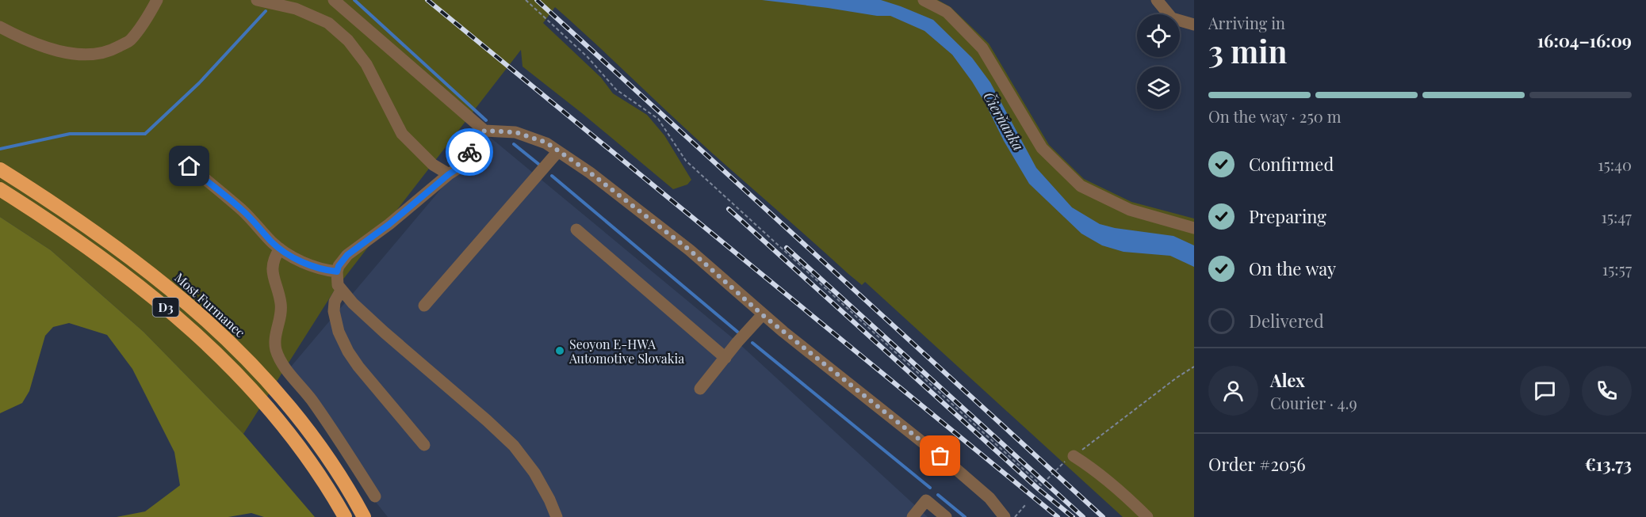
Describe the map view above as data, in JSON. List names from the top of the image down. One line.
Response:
{"streets":{"highway":["Most Furmanec","D3"]},"water":["Čierňanka"],"places":["Seoyon E-HWA Automotive Slovakia"],"page":{"heading":["3 min","Arriving in","16:04–16:09"],"panel":["Alex","Courier · 4.9","Order #2056","€13.73"],"bar":"On the way · 250 m","list":[["Confirmed","15:40"],["Preparing","15:47"],["On the way","15:57"],"Delivered"]}}
